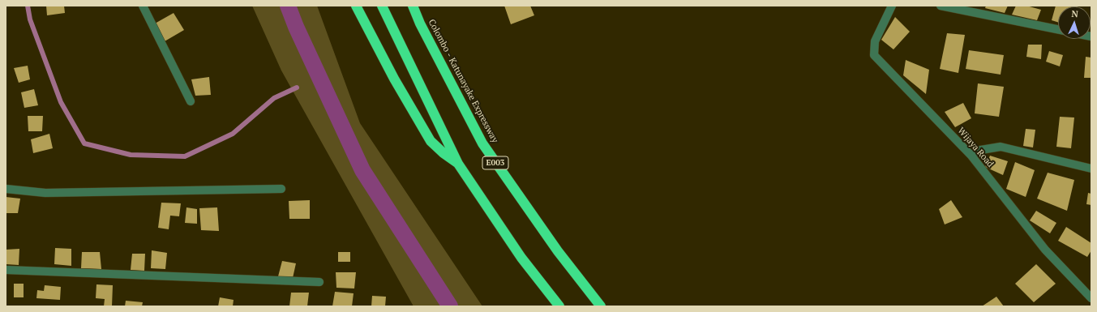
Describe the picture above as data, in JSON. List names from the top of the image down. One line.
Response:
{"streets":{"highway":["Colombo - Katunayake Expressway","E003"],"street":["Wijaya Road"]},"north":"top"}
